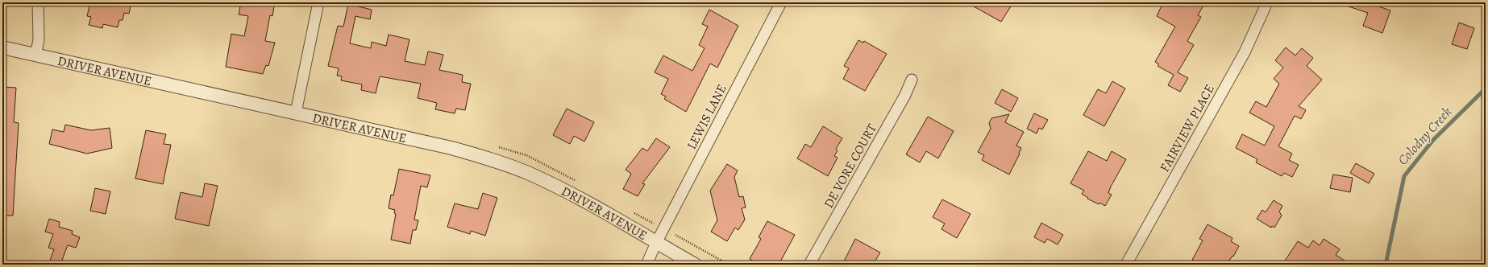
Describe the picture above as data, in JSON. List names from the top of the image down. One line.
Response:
{"streets":{"street":["DRIVER AVENUE","LEWIS LANE","FAIRVIEW PLACE","DE VORE COURT"]},"crossings":[["DRIVER AVENUE","LEWIS LANE"]],"water":["Colodny Creek"]}
